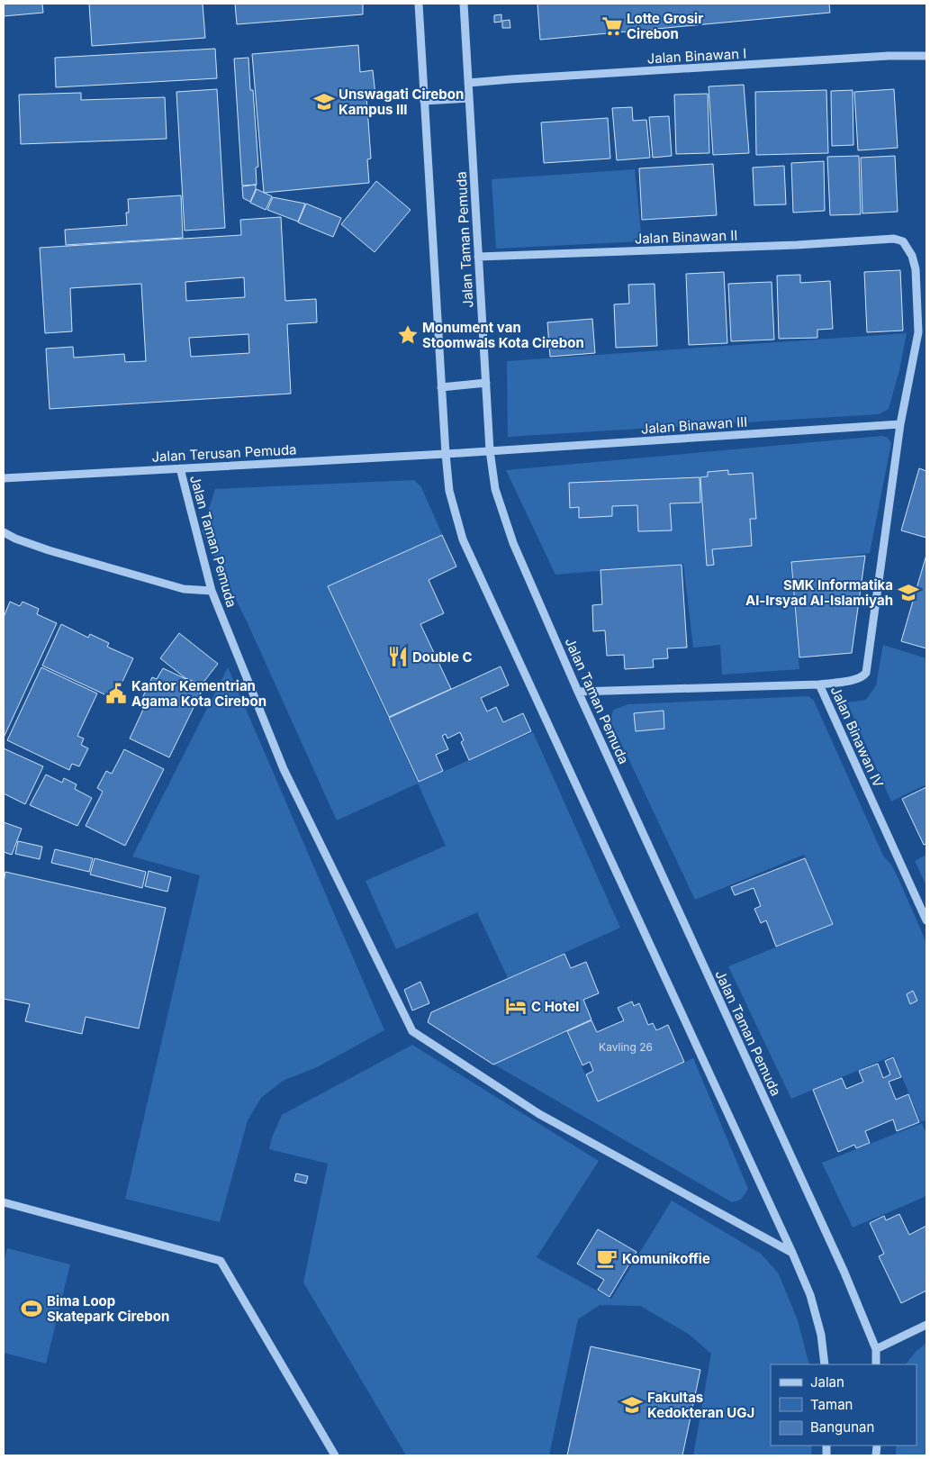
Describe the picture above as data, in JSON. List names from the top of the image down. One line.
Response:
{"streets":{"street":["Jalan Binawan I","Jalan Binawan II","Jalan Taman Pemuda","Jalan Binawan III","Jalan Terusan Pemuda","Jalan Binawan IV"]},"crossings":[["Jalan Binawan I","Jalan Taman Pemuda"],["Jalan Binawan II","Jalan Taman Pemuda"],["Jalan Binawan II","Jalan Binawan III"],["Jalan Taman Pemuda","Jalan Binawan III"],["Jalan Taman Pemuda","Jalan Terusan Pemuda"],["Jalan Taman Pemuda","Jalan Binawan IV"],["Jalan Binawan III","Jalan Terusan Pemuda"]],"places":{"supermarket":["Lotte Grosir Cirebon"],"school or university":["Unswagati Cirebon Kampus III","SMK Informatika Al-Irsyad Al-Islamiyah","Fakultas Kedokteran UGJ"],"place":["Monument van Stoomwals Kota Cirebon"],"restaurant":["Double C"],"public building":["Kantor Kementrian Agama Kota Cirebon"],"hotel":["C Hotel"],"cafe":["Komunikoffie"],"sports":["Bima Loop Skatepark Cirebon"]},"house_numbers":["Kavling 26"],"legend":["Jalan","Taman","Bangunan"]}
